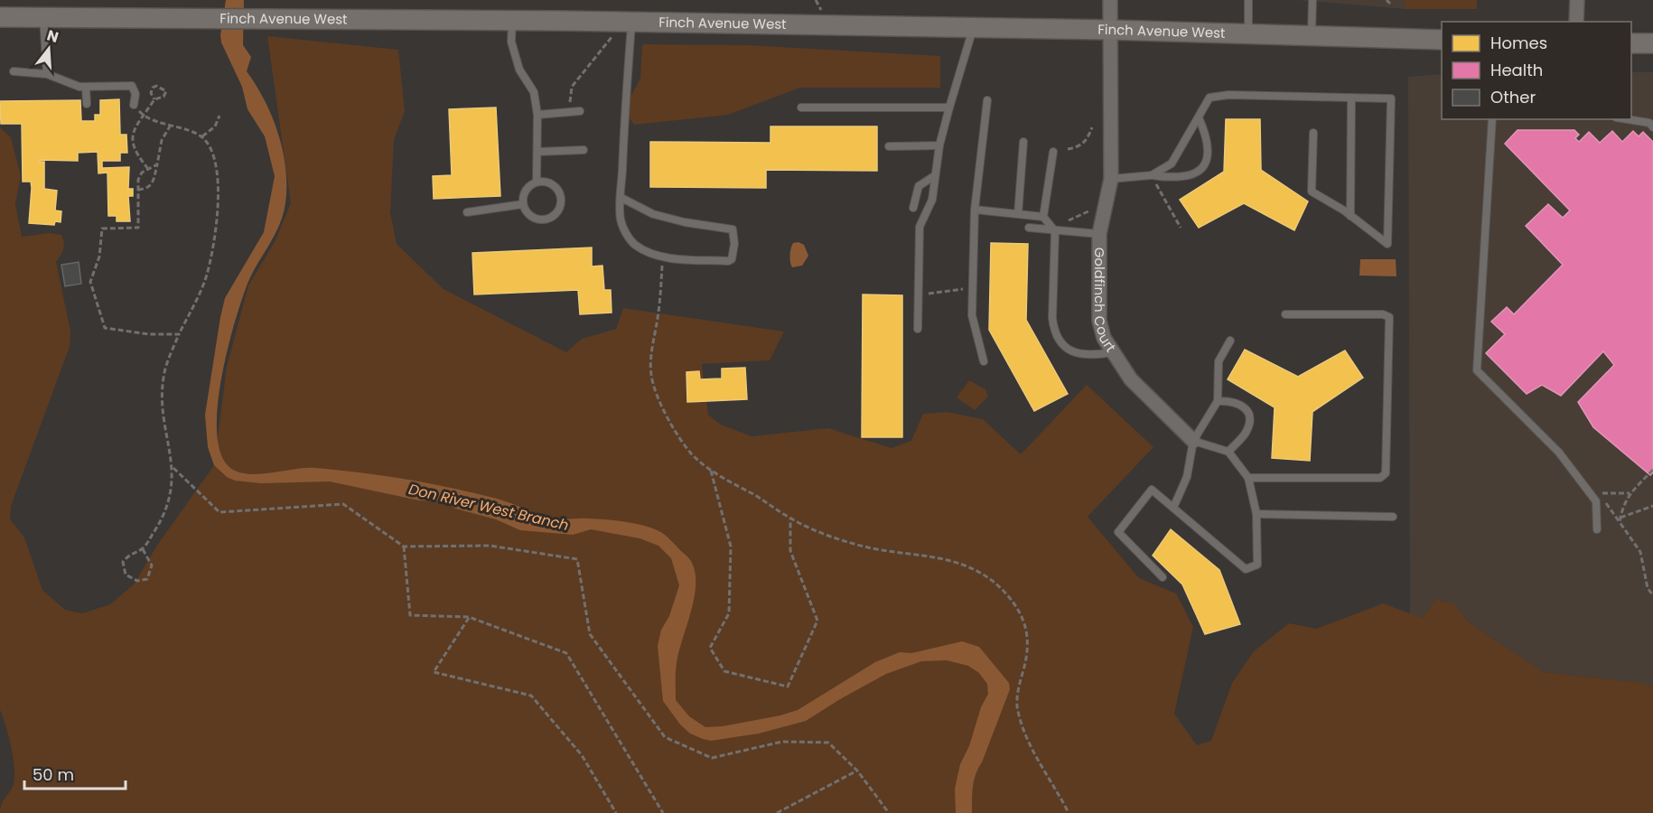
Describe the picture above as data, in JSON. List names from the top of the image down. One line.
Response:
{"streets":{"main road":["Finch Avenue West"],"street":["Goldfinch Court"]},"crossings":[["Finch Avenue West","Goldfinch Court"]],"water":["Don River West Branch"],"legend":["Homes","Health","Other"],"scale_bar":"50 m","north":"top"}
